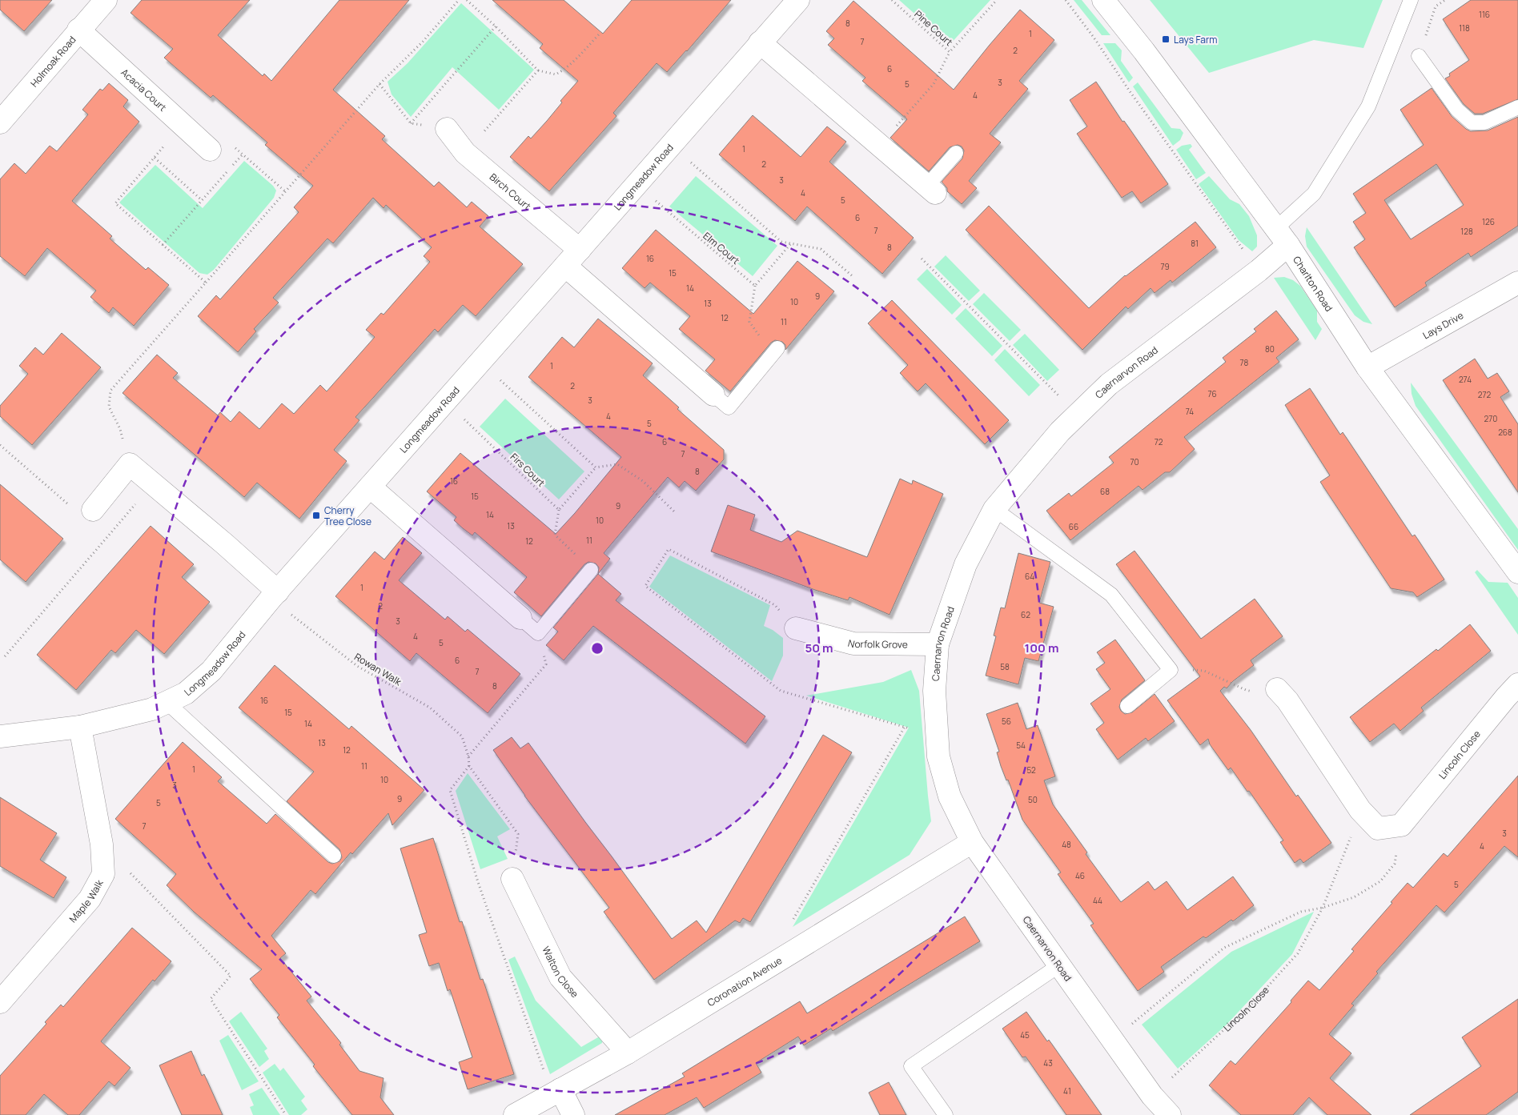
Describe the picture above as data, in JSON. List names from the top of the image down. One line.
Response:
{"streets":{"street":["Holmoak Road","Acacia Court","Longmeadow Road","Birch Court","Charlton Road","Lays Drive","Caernarvon Road","Norfolk Grove","Lincoln Close","Maple Walk","Walton Close","Coronation Avenue"],"path":["Pine Court","Elm Court","Firs Court","Rowan Walk"]},"crossings":[["Holmoak Road","Acacia Court"],["Longmeadow Road","Birch Court"],["Longmeadow Road","Elm Court"],["Longmeadow Road","Firs Court"],["Longmeadow Road","Rowan Walk"],["Longmeadow Road","Maple Walk"],["Charlton Road","Lays Drive"],["Charlton Road","Caernarvon Road"],["Caernarvon Road","Norfolk Grove"],["Caernarvon Road","Lincoln Close"],["Caernarvon Road","Coronation Avenue"],["Walton Close","Coronation Avenue"]],"places":{"transit":["Lays Farm","Cherry Tree Close"]},"house_numbers":["116","8","118","1","7","2","6","3","5","4","1","2","3","4","5","6","126","7","128","81","8","16","79","15","14","9","10","13","12","11","80","78","1","274","2","76","272","3","74","4","270","5","268","6","72","7","70","8","16","68","15","9","14","10","13","66","11","12","64","1","2","62","3","4","5","6","58","7","8","16","15","56","14","13","54","12","11","1","52","10","3","9","50","5","7","3","48","4","46","5","44","45","43","41"],"rings":["50 m","100 m"]}
